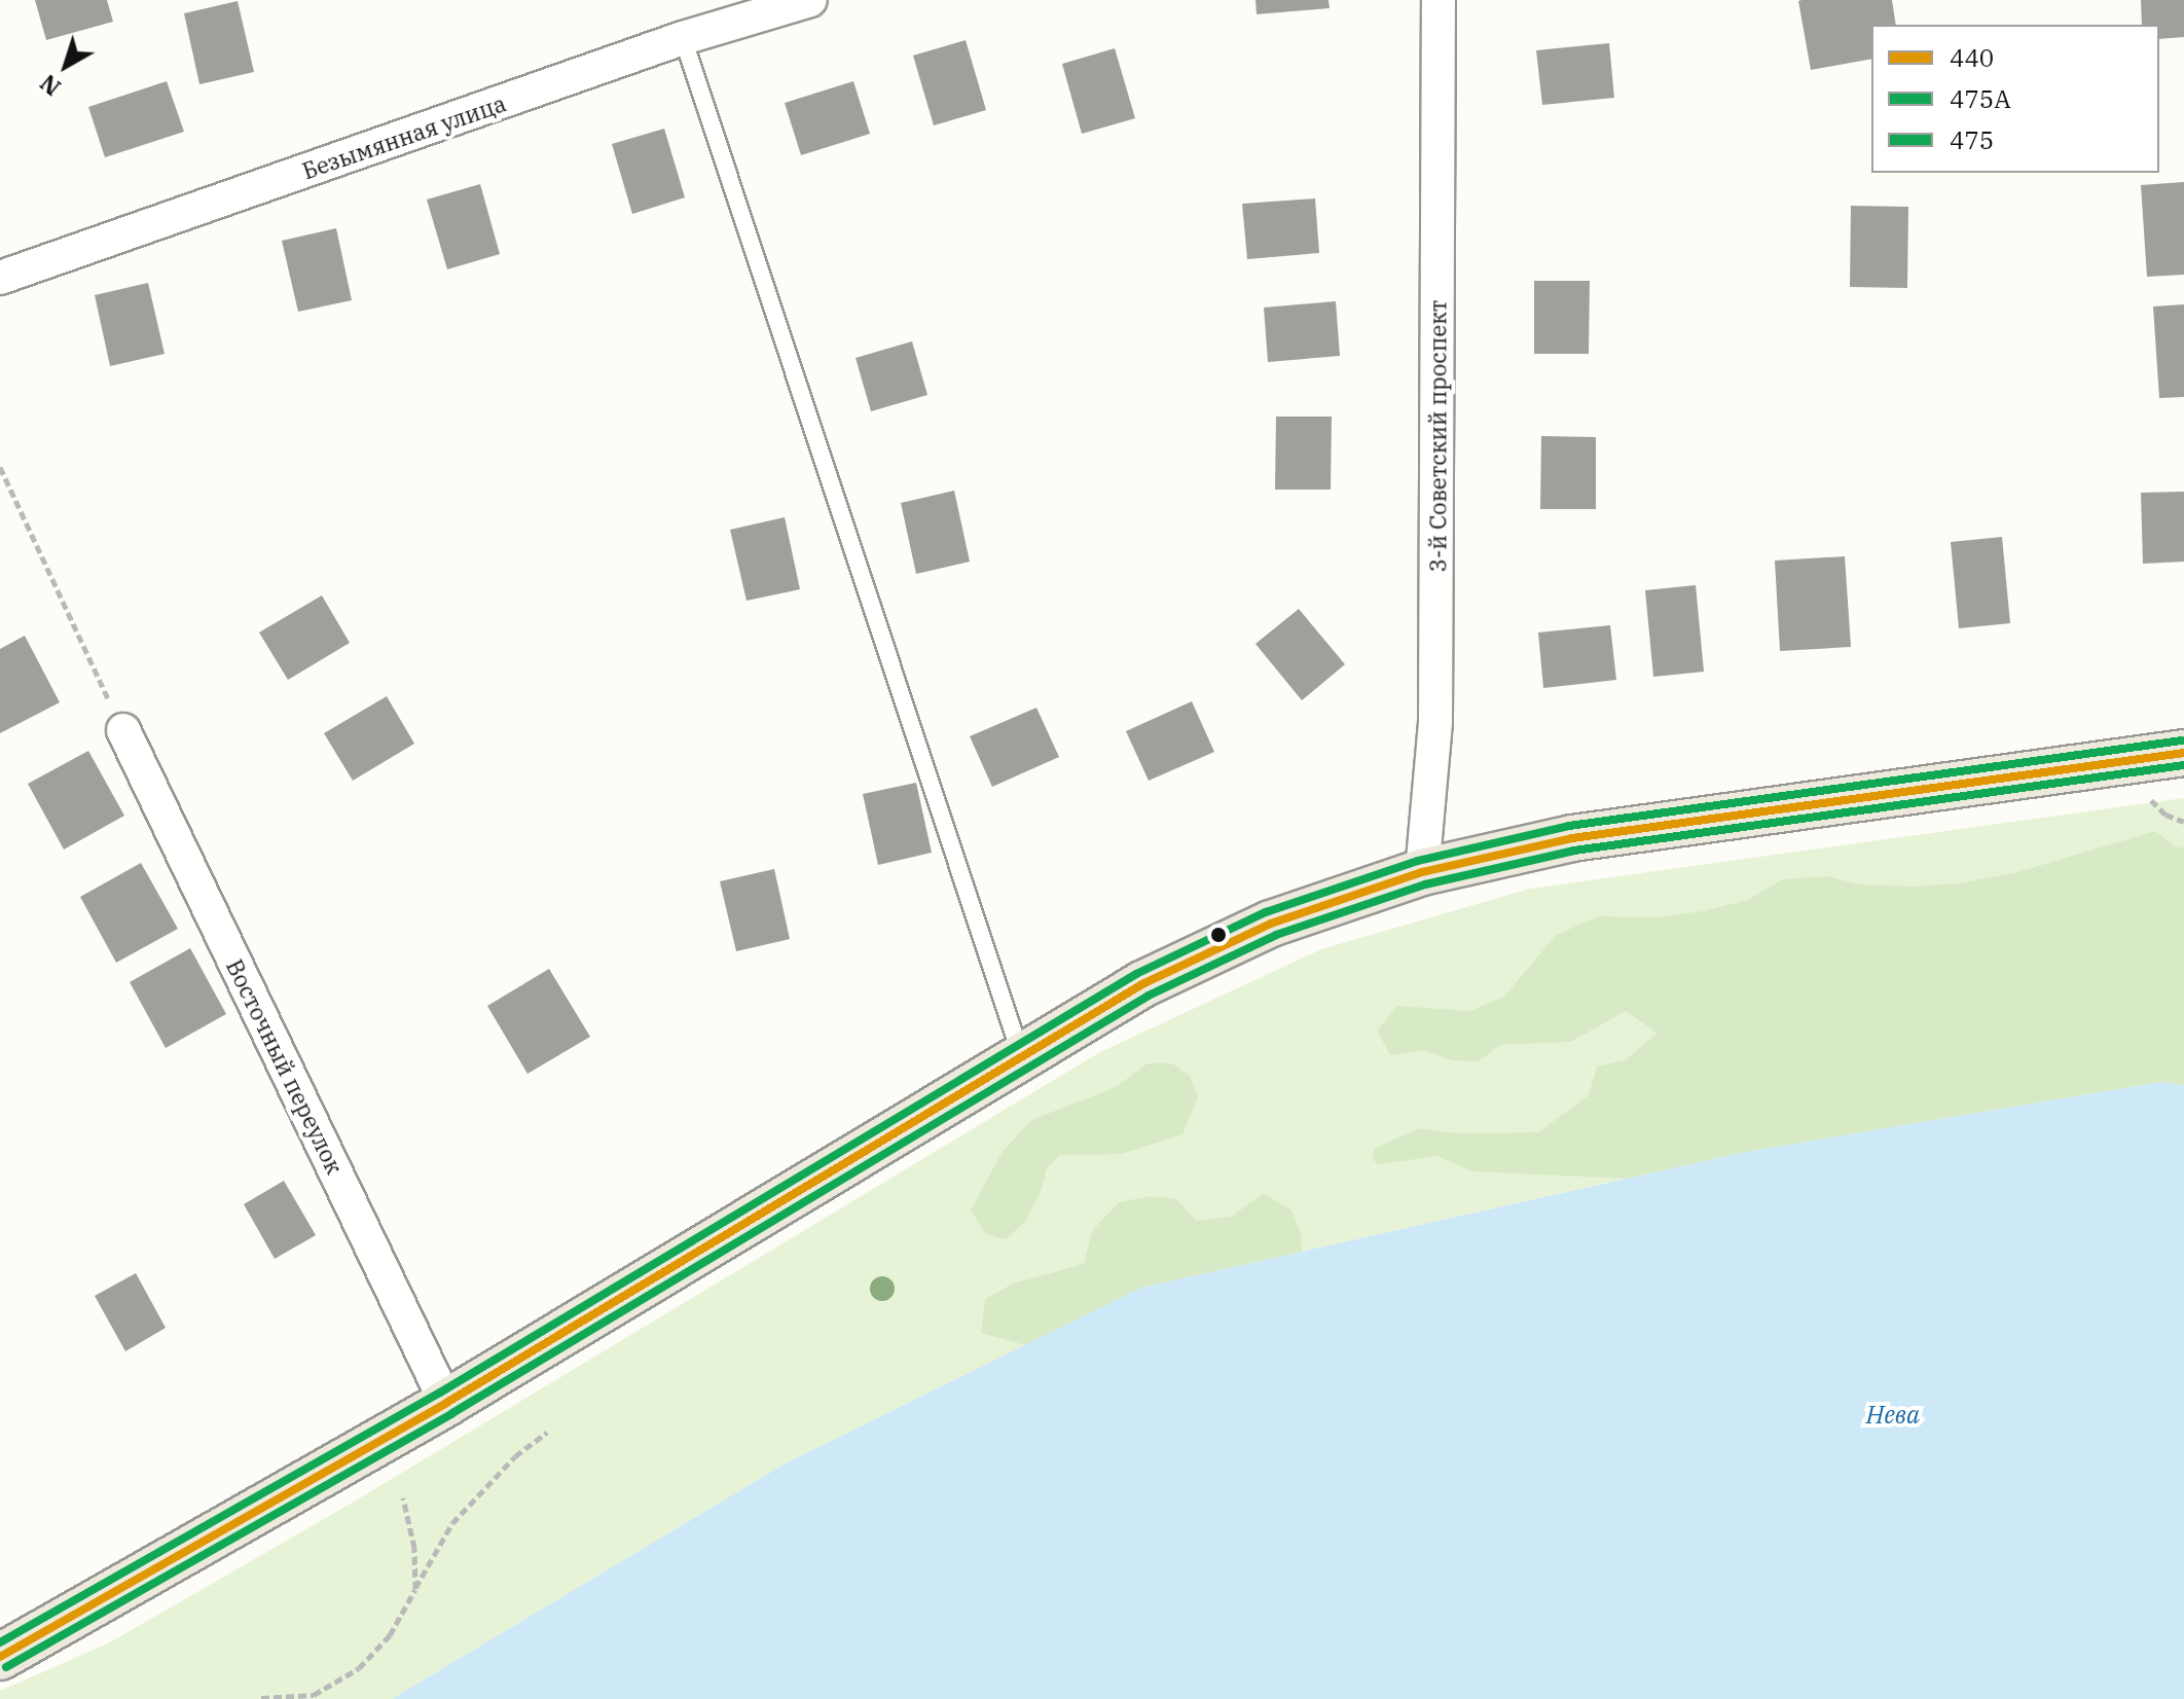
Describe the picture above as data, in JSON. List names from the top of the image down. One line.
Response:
{"streets":{"street":["Безымянная улица","3-й Советский проспект","Восточный переулок"]},"water":["Нева"],"lines":["transit line 475","transit line 440","transit line 475А"],"legend":["440","475А","475"],"north":"bottom left"}
